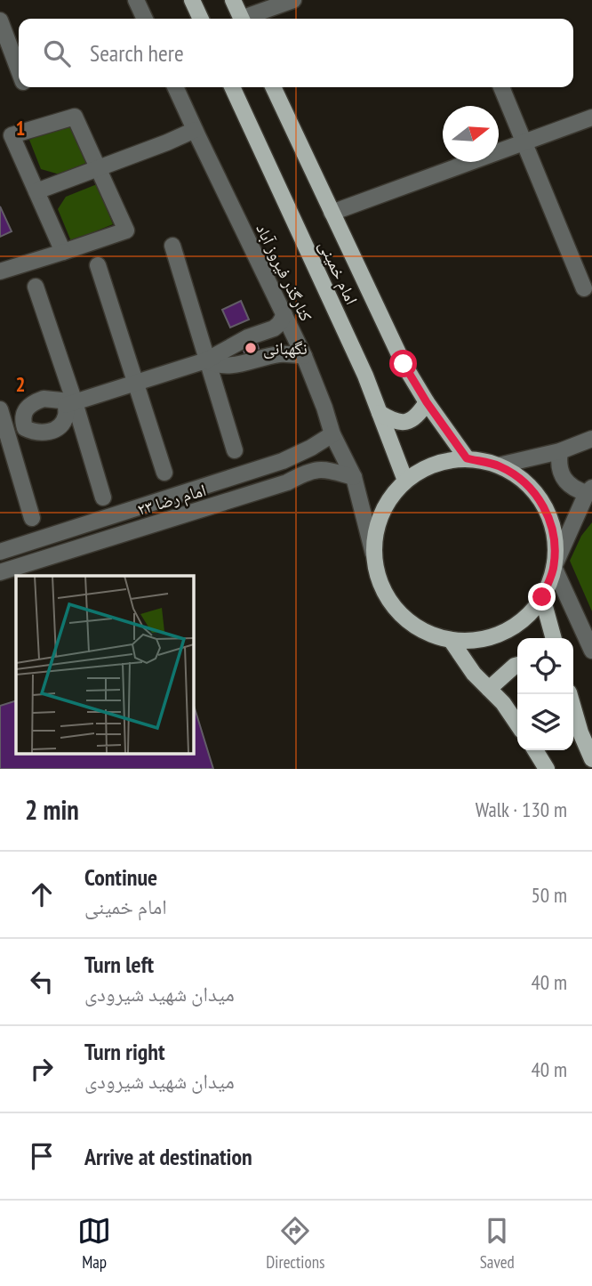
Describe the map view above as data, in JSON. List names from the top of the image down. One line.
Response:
{"streets":{"main road":["امام خمینی"],"street":["کنارگذر فیروز آباد","امام رضا ۲۳"]},"crossings":[["کنارگذر فیروز آباد","امام خمینی"],["کنارگذر فیروز آباد","امام رضا ۲۳"]],"places":["نگهبانی"],"north":"right","page":{"search":"Search here","heading":["2 min","Walk · 130 m"],"list":[["Continue","امام خمینی","50 m"],["Turn left","میدان شهید شیرودی","40 m"],["Turn right","میدان شهید شیرودی","40 m"],"Arrive at destination"],"nav":["Map","Directions","Saved"]},"grid":{"rows":["1","2"]}}
